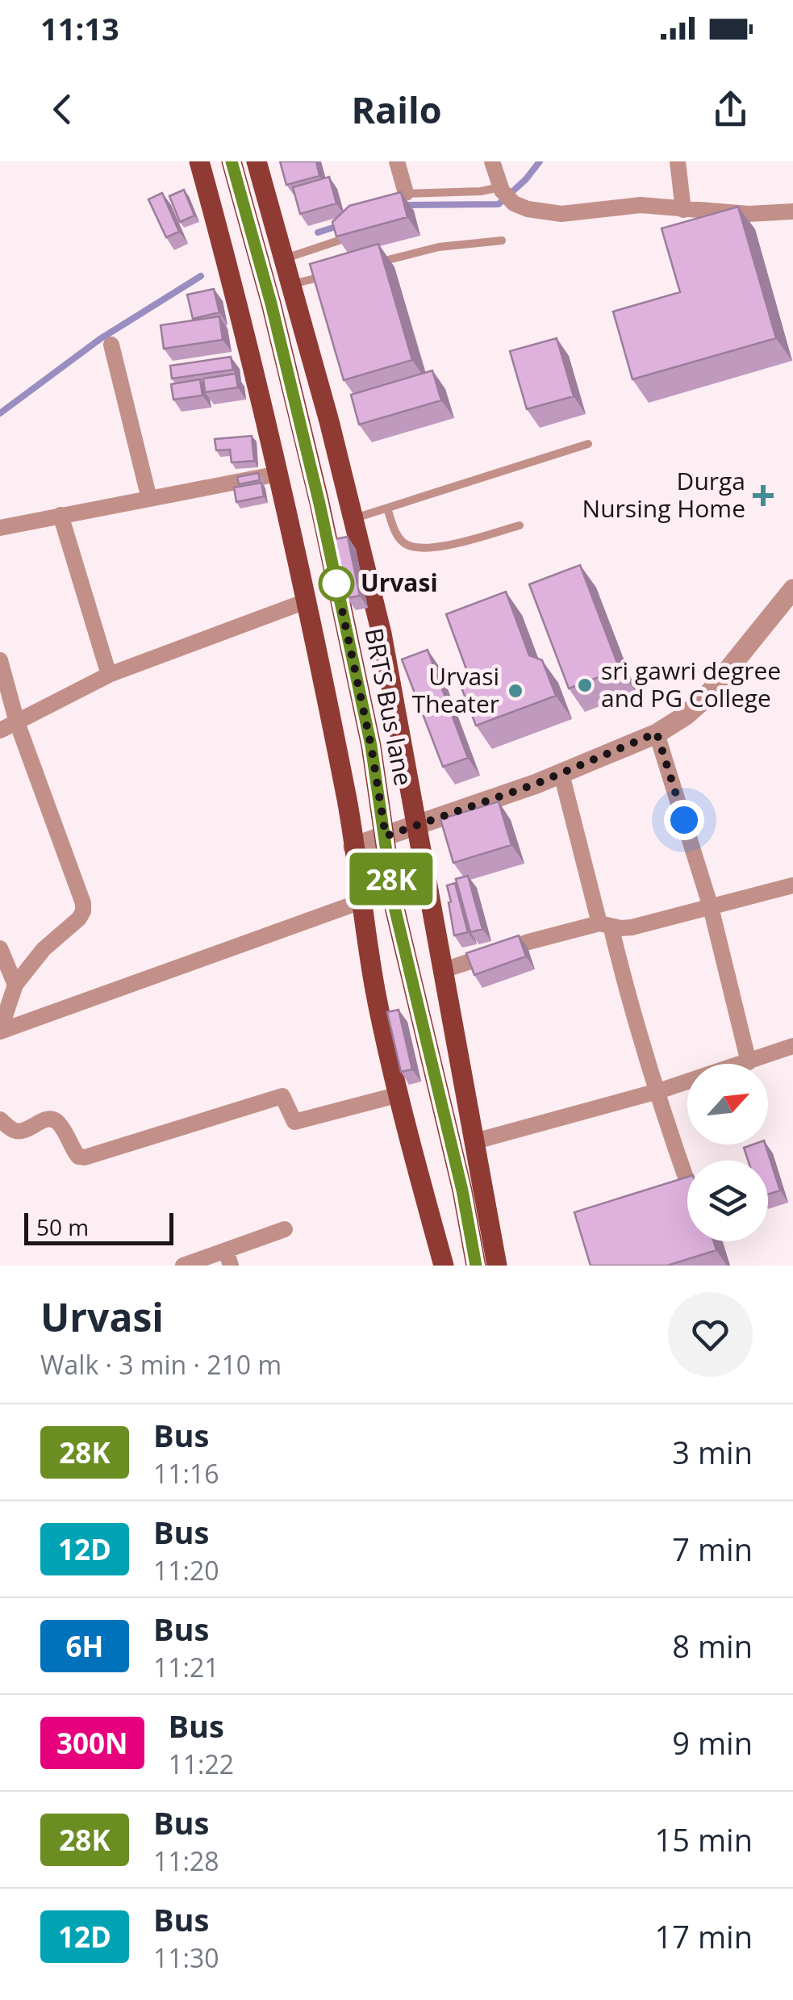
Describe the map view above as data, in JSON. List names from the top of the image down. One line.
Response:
{"streets":{"main road":["BRTS Bus lane"]},"places":{"health":["Durga Nursing Home"],"other":["Urvasi","sri gawri degree and PG College","Urvasi Theater"]},"lines":["bus line 28K"],"scale_bar":"50 m","north":"top right","page":{"status":"11:13","header":"Railo","on_map":"28K","scale":"50 m","heading":["Urvasi","Walk · 3 min · 210 m"],"list":[{"mark":"28K","name":"Bus","note":"11:16","value":"3 min"},{"mark":"12D","name":"Bus","note":"11:20","value":"7 min"},{"mark":"6H","name":"Bus","note":"11:21","value":"8 min"},{"mark":"300N","name":"Bus","note":"11:22","value":"9 min"},{"mark":"28K","name":"Bus","note":"11:28","value":"15 min"},{"mark":"12D","name":"Bus","note":"11:30","value":"17 min"}]}}
